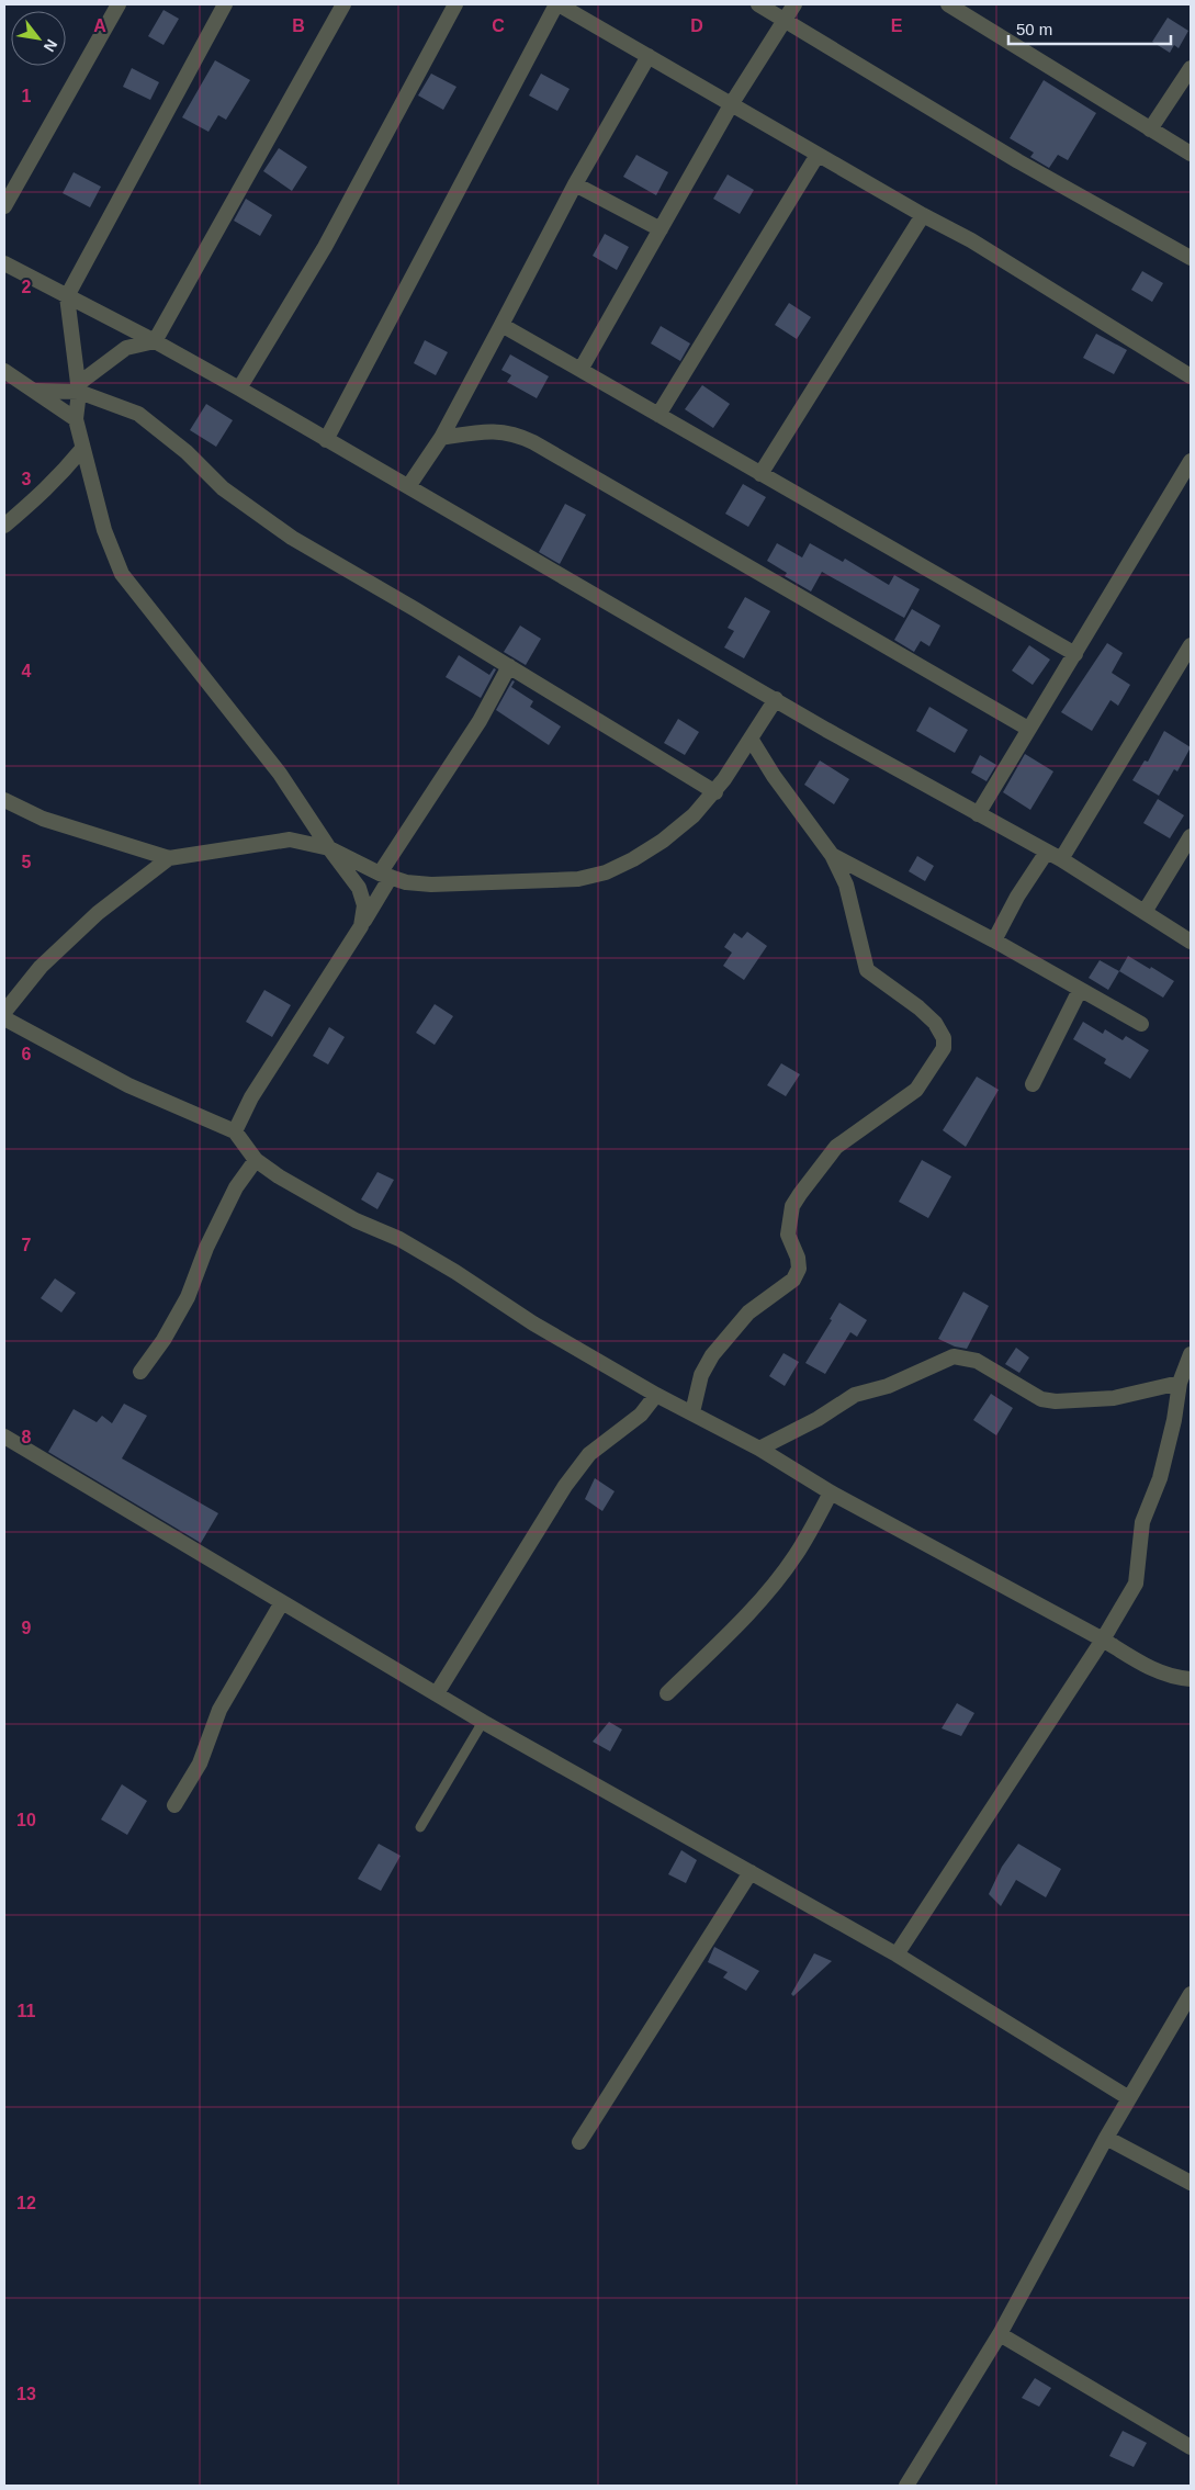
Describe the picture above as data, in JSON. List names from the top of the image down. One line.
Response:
{"scale_bar":"50 m","north":"bottom right","grid":{"columns":["A","B","C","D","E"],"rows":["1","2","3","4","5","6","7","8","9","10","11","12","13"]}}
